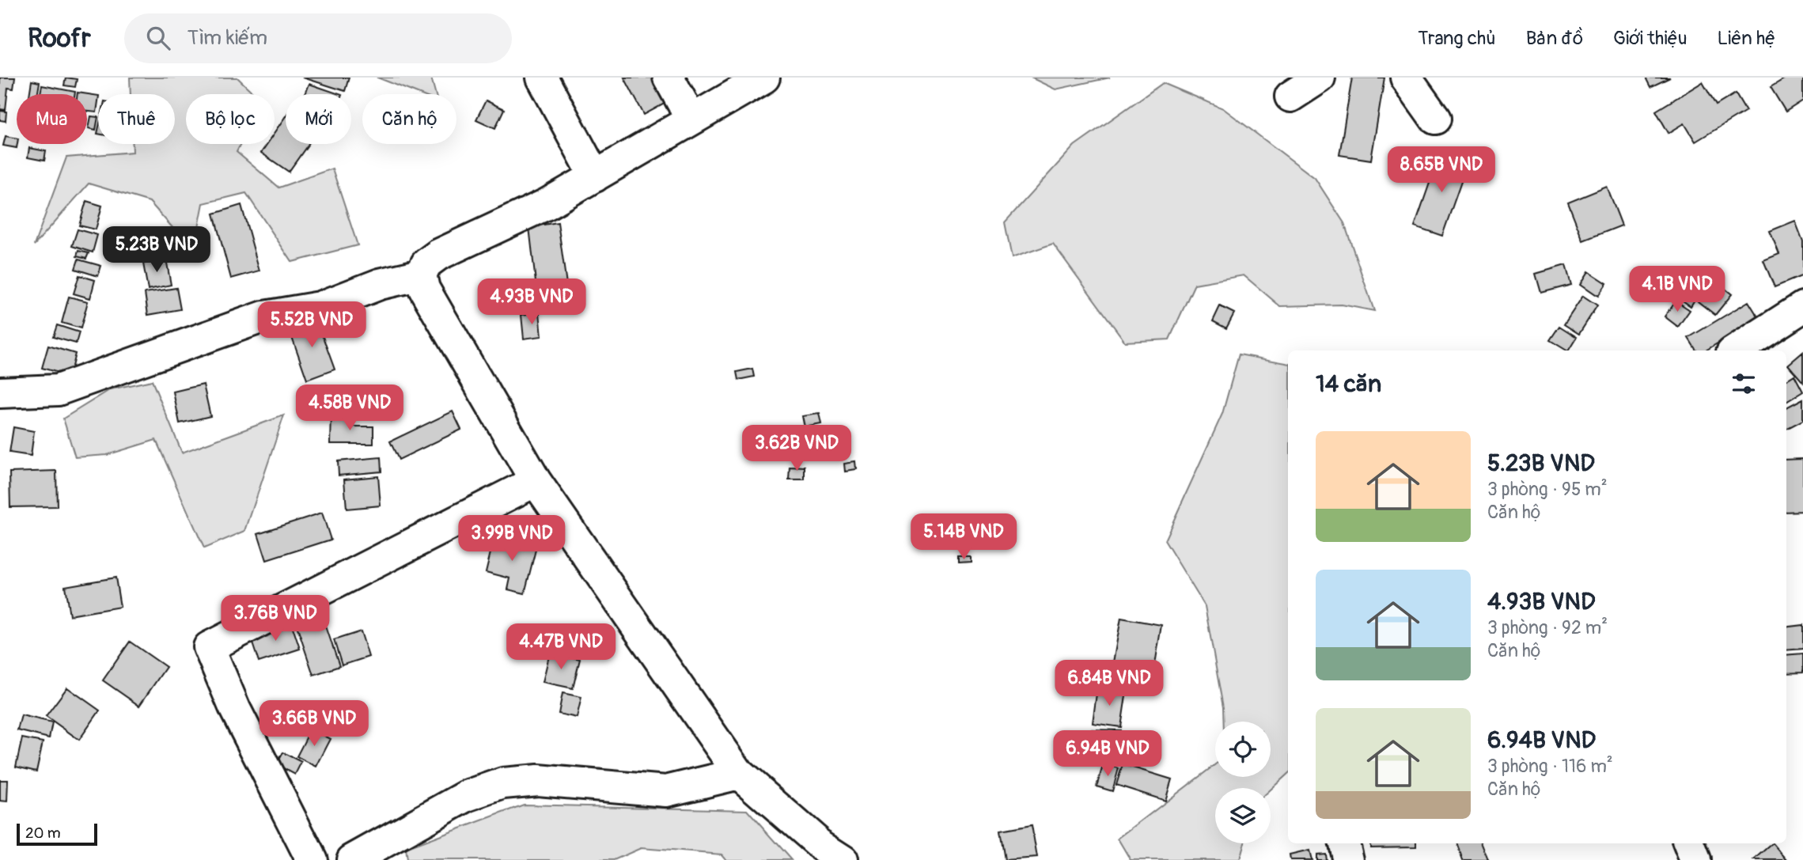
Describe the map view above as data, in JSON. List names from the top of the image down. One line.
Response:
{"scale_bar":"20 m","page":{"header":"Roofr","search":"Tìm kiếm","nav":["Trang chủ","Bản đồ","Giới thiệu","Liên hệ"],"chip":["Mua","Thuê","Bộ lọc","Mới","Căn hộ"],"price":["8.65B VND","5.23B VND","4.1B VND","4.93B VND","5.52B VND","4.58B VND","3.62B VND","5.14B VND","3.99B VND","3.76B VND","4.47B VND","6.84B VND","3.66B VND","6.94B VND"],"heading":"14 căn","list":[{"name":"5.23B VND","note":"3 phòng · 95 m² · Căn hộ"},{"name":"4.93B VND","note":"3 phòng · 92 m² · Căn hộ"},{"name":"6.94B VND","note":"3 phòng · 116 m² · Căn hộ"}],"scale":"20 m"}}
